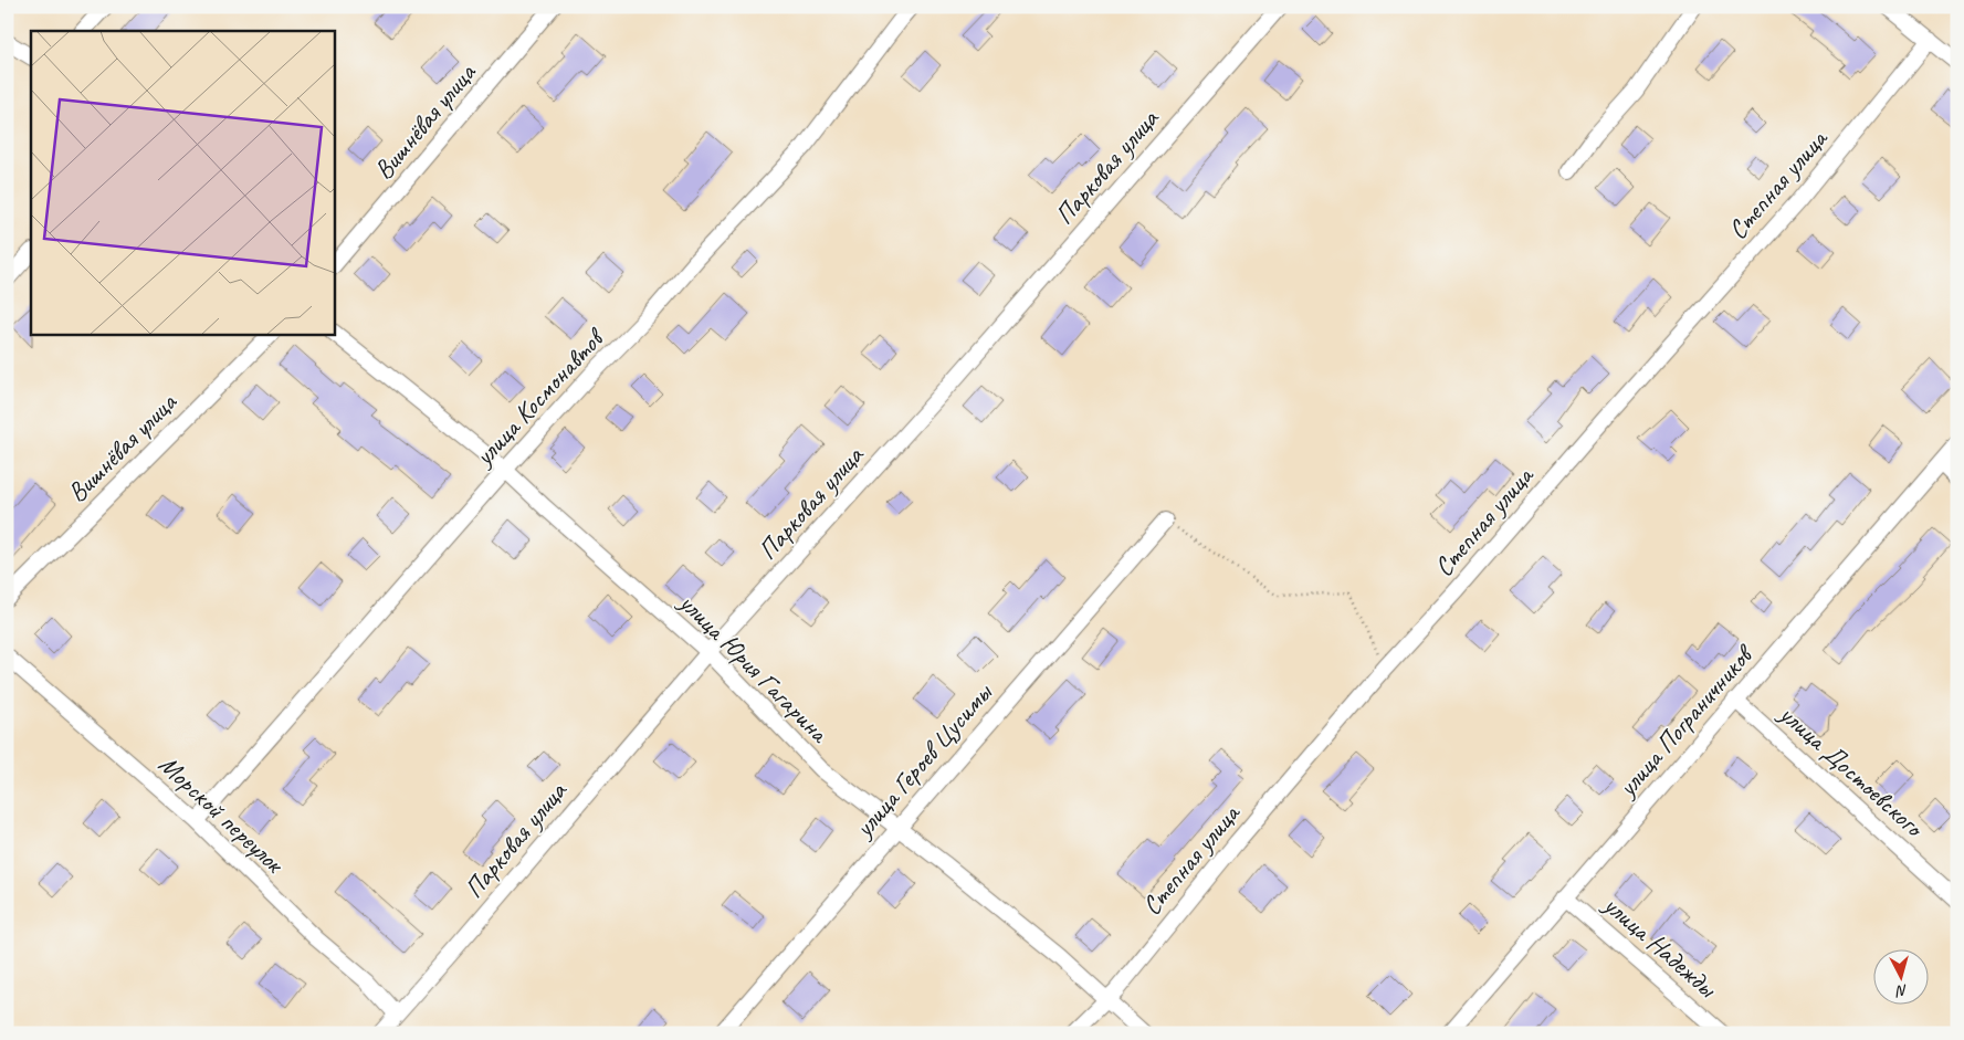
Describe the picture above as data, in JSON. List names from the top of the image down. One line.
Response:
{"streets":{"street":["Вишнёвая улица","Парковая улица","Степная улица","улица Космонавтов","улица Юрия Гагарина","улица Пограничников","улица Героев Цусимы","улица Достоевского","Морской переулок","улица Надежды"]},"crossings":[["Парковая улица","улица Юрия Гагарина"],["Парковая улица","Морской переулок"],["Степная улица","улица Юрия Гагарина"],["улица Космонавтов","улица Юрия Гагарина"],["улица Космонавтов","Морской переулок"],["улица Юрия Гагарина","улица Героев Цусимы"],["улица Пограничников","улица Достоевского"],["улица Пограничников","улица Надежды"]],"north":"bottom"}
